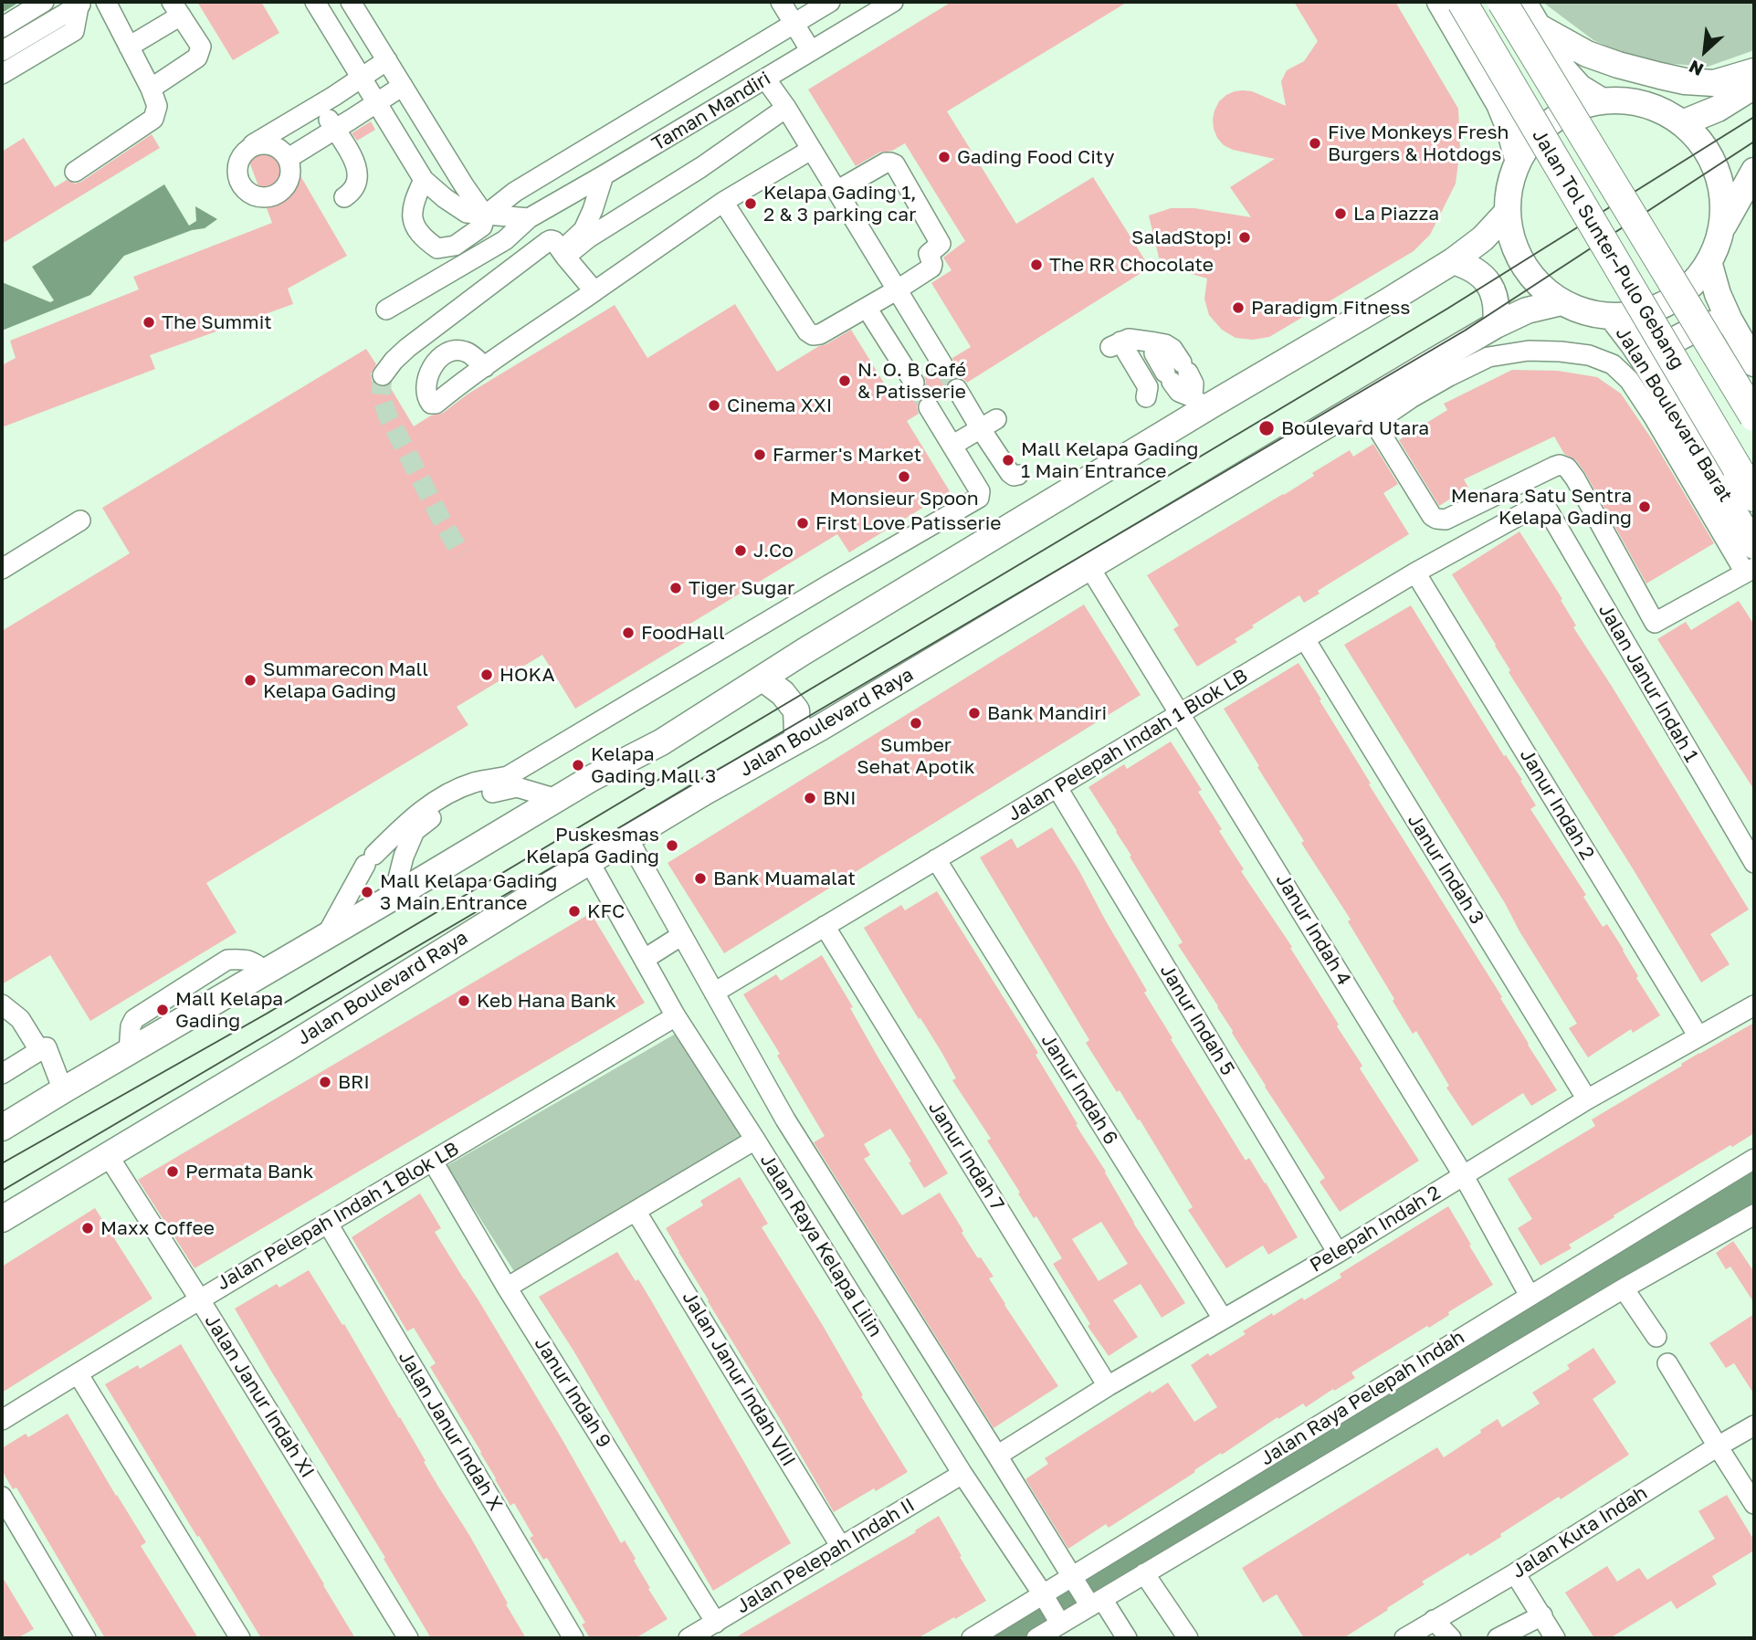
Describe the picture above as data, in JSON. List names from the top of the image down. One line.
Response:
{"streets":{"highway":["Jalan Tol Sunter–Pulo Gebang"],"main road":["Jalan Boulevard Barat","Jalan Boulevard Raya"],"street":["Taman Mandiri","Jalan Janur Indah 1","Jalan Pelepah Indah 1 Blok LB","Janur Indah 2","Janur Indah 3","Janur Indah 4","Janur Indah 5","Janur Indah 6","Janur Indah 7","Pelepah Indah 2","Jalan Raya Kelapa Lilin","Jalan Janur Indah VIII","Janur Indah 9","Jalan Janur Indah XI","Jalan Raya Pelepah Indah","Jalan Janur Indah X","Jalan Kuta Indah","Jalan Pelepah Indah II"]},"crossings":[["Jalan Boulevard Barat","Jalan Boulevard Raya"],["Jalan Janur Indah 1","Jalan Pelepah Indah 1 Blok LB"],["Jalan Boulevard Raya","Janur Indah 4"],["Jalan Boulevard Raya","Jalan Raya Kelapa Lilin"],["Jalan Boulevard Raya","Jalan Janur Indah XI"],["Jalan Pelepah Indah 1 Blok LB","Janur Indah 2"],["Jalan Pelepah Indah 1 Blok LB","Janur Indah 3"],["Jalan Pelepah Indah 1 Blok LB","Janur Indah 4"],["Jalan Pelepah Indah 1 Blok LB","Janur Indah 5"],["Jalan Pelepah Indah 1 Blok LB","Janur Indah 6"],["Jalan Pelepah Indah 1 Blok LB","Janur Indah 7"],["Jalan Pelepah Indah 1 Blok LB","Jalan Raya Kelapa Lilin"],["Jalan Pelepah Indah 1 Blok LB","Janur Indah 9"],["Jalan Pelepah Indah 1 Blok LB","Jalan Janur Indah XI"],["Jalan Pelepah Indah 1 Blok LB","Jalan Janur Indah X"],["Janur Indah 2","Pelepah Indah 2"],["Janur Indah 3","Pelepah Indah 2"],["Janur Indah 4","Pelepah Indah 2"],["Janur Indah 4","Jalan Raya Pelepah Indah"],["Janur Indah 5","Pelepah Indah 2"],["Janur Indah 6","Pelepah Indah 2"],["Janur Indah 7","Pelepah Indah 2"],["Pelepah Indah 2","Jalan Raya Kelapa Lilin"],["Jalan Raya Kelapa Lilin","Jalan Raya Pelepah Indah"],["Jalan Raya Kelapa Lilin","Jalan Pelepah Indah II"],["Jalan Janur Indah VIII","Jalan Pelepah Indah II"],["Janur Indah 9","Jalan Pelepah Indah II"]],"places":["Five Monkeys Fresh Burgers & Hotdogs","Gading Food City","Kelapa Gading 1, 2 & 3 parking car","La Piazza","SaladStop!","The RR Chocolate","Paradigm Fitness","The Summit","N. O. B Café & Patisserie","Cinema XXI","Boulevard Utara","Farmer's Market","Mall Kelapa Gading 1 Main Entrance","Monsieur Spoon","Menara Satu Sentra Kelapa Gading","First Love Patisserie","J.Co","Tiger Sugar","FoodHall","HOKA","Summarecon Mall Kelapa Gading","Bank Mandiri","Sumber Sehat Apotik","Kelapa Gading Mall 3","BNI","Puskesmas Kelapa Gading","Bank Muamalat","Mall Kelapa Gading 3 Main Entrance","KFC","Keb Hana Bank","Mall Kelapa Gading","BRI","Permata Bank","Maxx Coffee"],"north":"bottom left"}
